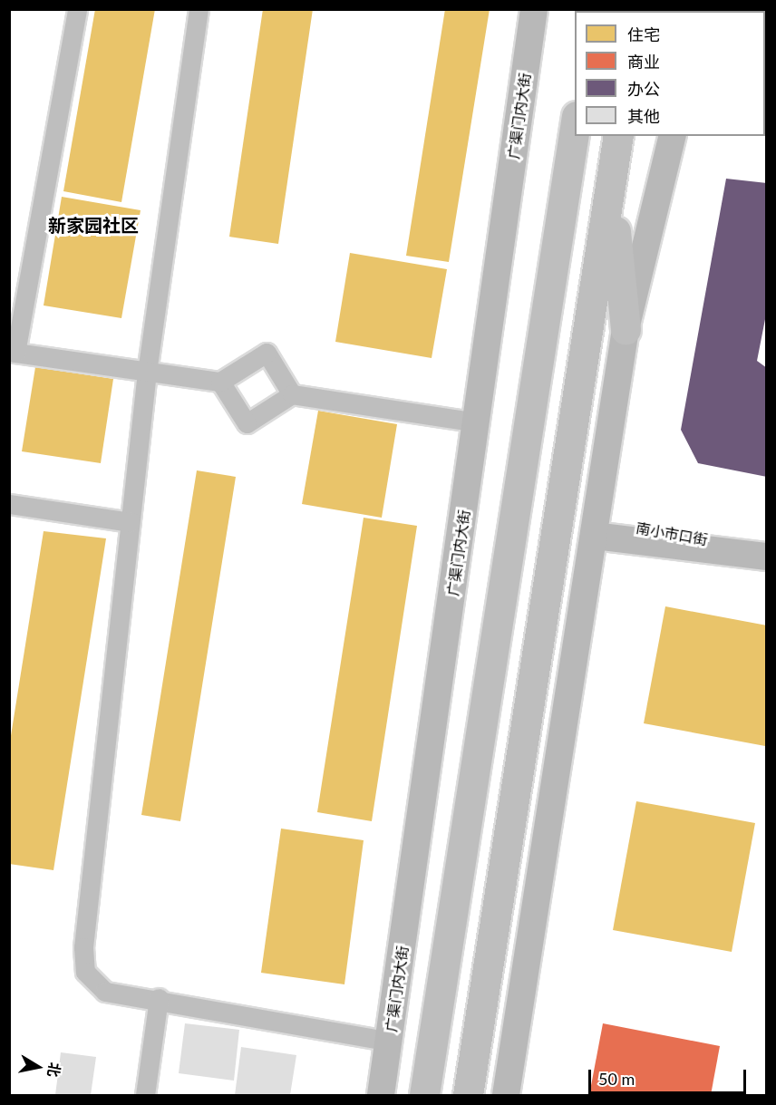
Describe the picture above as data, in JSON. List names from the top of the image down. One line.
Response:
{"streets":{"street":["广渠门内大街","南小市口街"]},"districts":["新家园社区"],"legend":["住宅","商业","办公","其他"],"scale_bar":"50 m","north":"right"}
